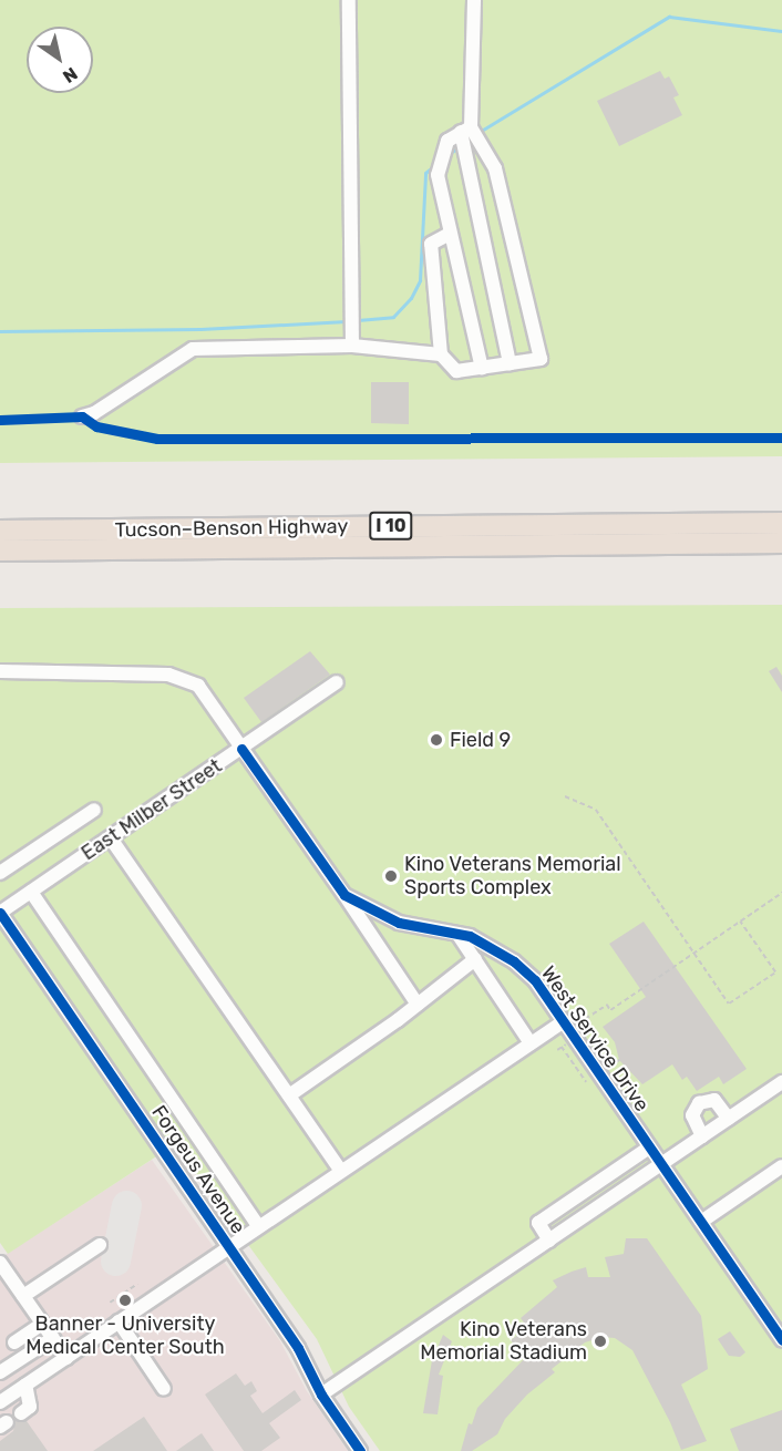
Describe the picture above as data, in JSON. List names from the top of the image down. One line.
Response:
{"streets":{"highway":["I 10","Tucson–Benson Highway"],"street":["East Milber Street","West Service Drive","Forgeus Avenue"]},"crossings":[["East Milber Street","West Service Drive"],["East Milber Street","Forgeus Avenue"]],"places":["Field 9","Kino Veterans Memorial Sports Complex","Banner - University Medical Center South","Kino Veterans Memorial Stadium"],"north":"bottom right"}
